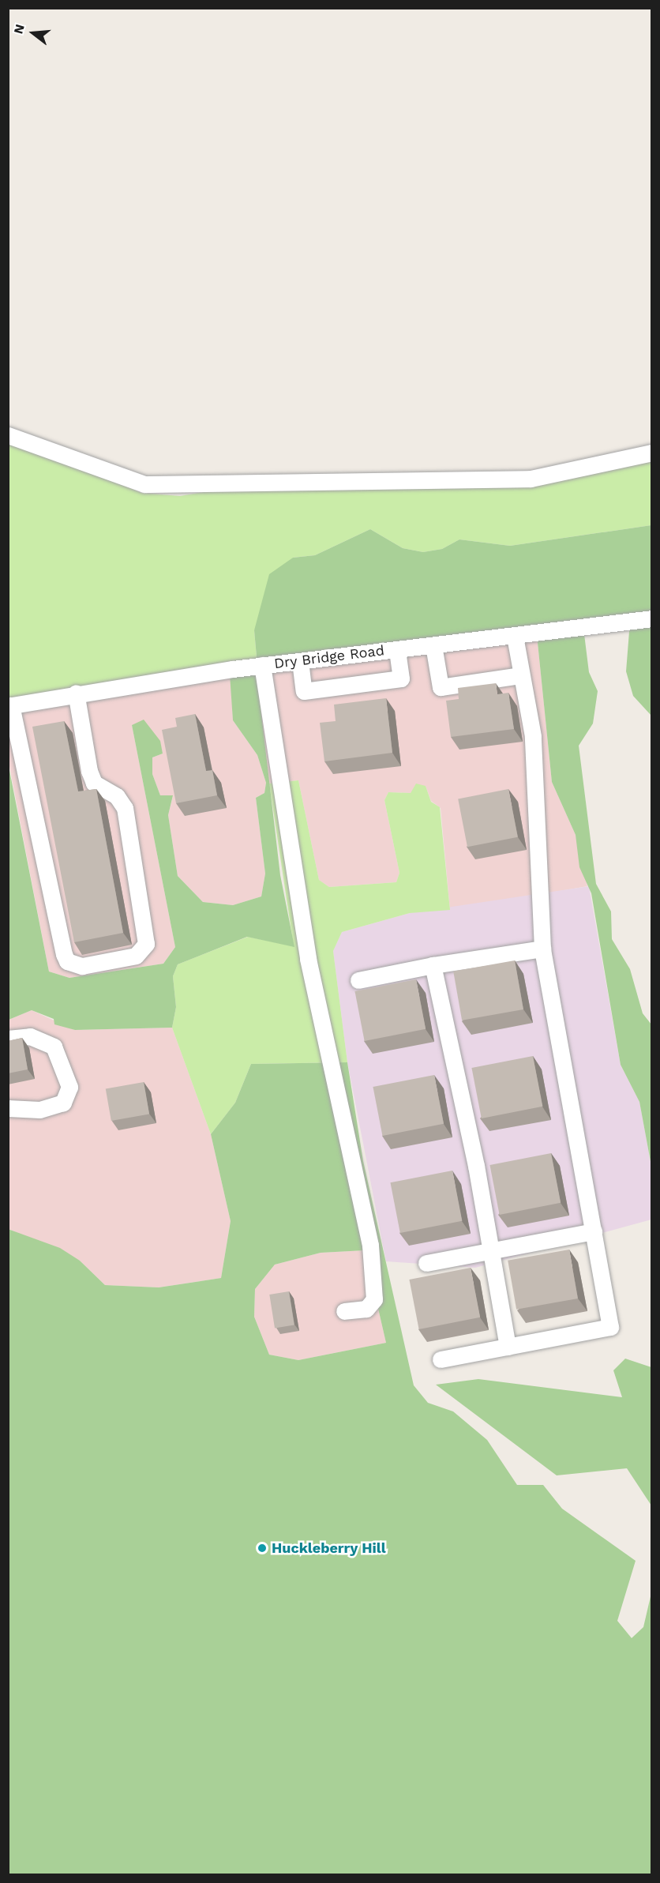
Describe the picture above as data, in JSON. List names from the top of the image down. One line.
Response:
{"streets":{"street":["Dry Bridge Road"]},"places":["Huckleberry Hill"],"north":"left"}
